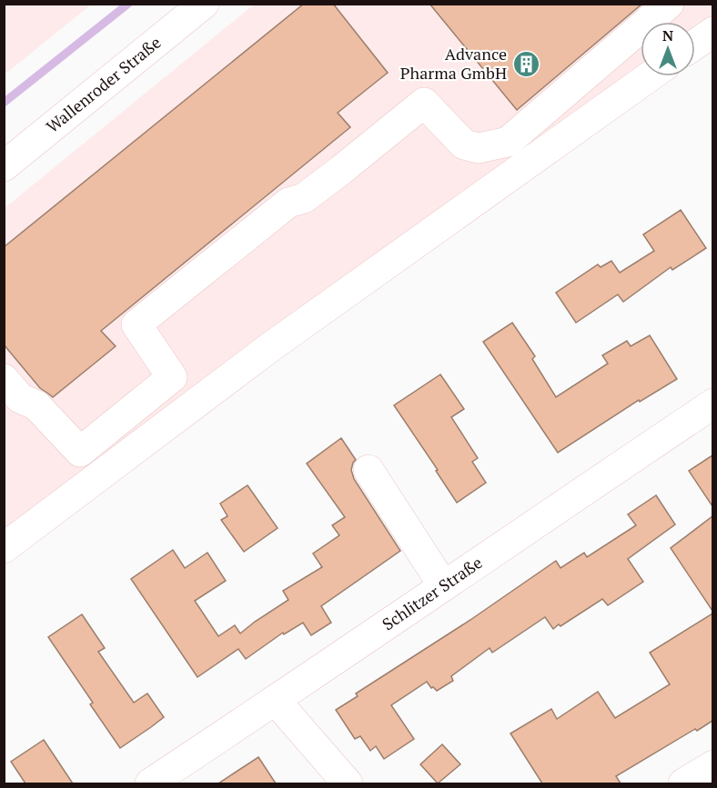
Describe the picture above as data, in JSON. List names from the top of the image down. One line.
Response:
{"streets":{"street":["Wallenroder Straße","Schlitzer Straße"]},"places":{"building":["Advance Pharma GmbH"]},"north":"top"}
